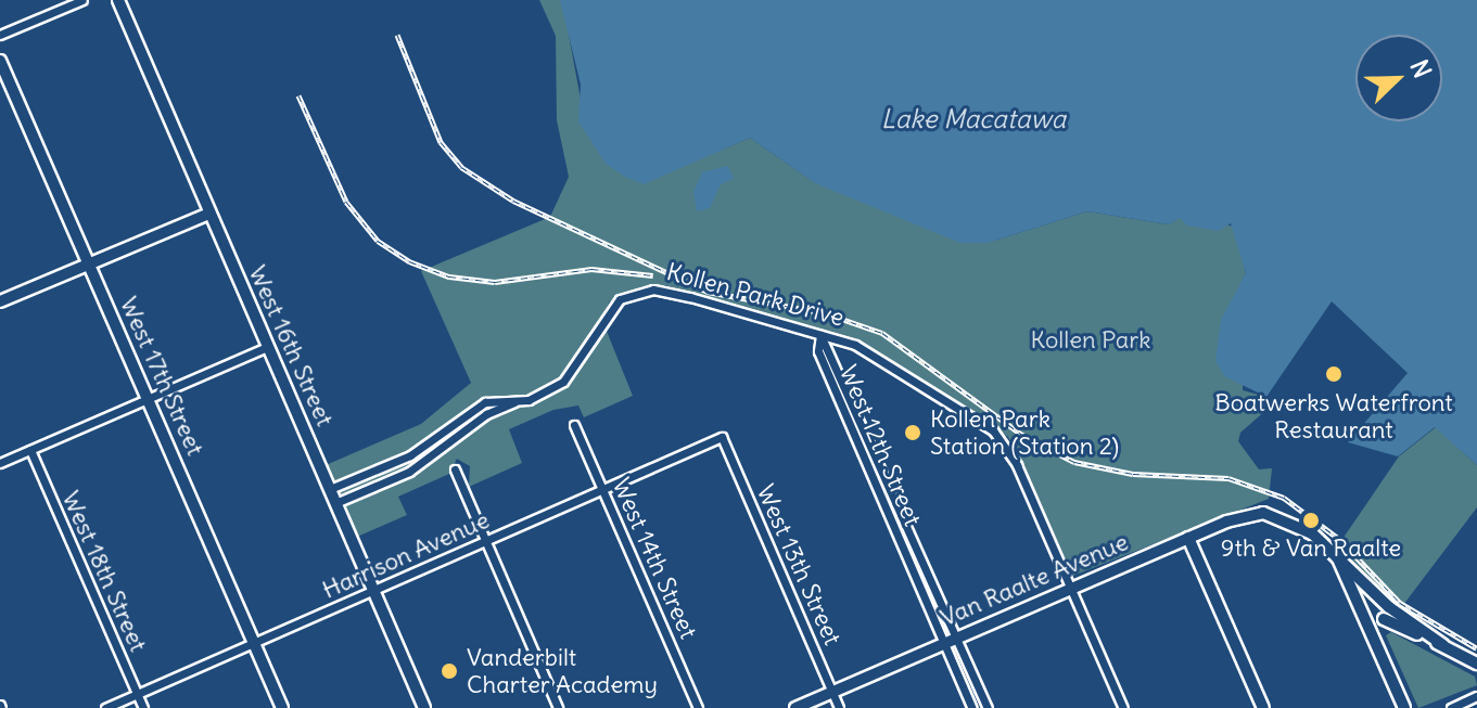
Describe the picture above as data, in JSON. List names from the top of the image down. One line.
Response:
{"streets":{"street":["Kollen Park Drive","West 16th Street","West 17th Street","West 12th Street","Harrison Avenue","West 14th Street","West 13th Street","West 18th Street","Van Raalte Avenue"]},"crossings":[["Kollen Park Drive","West 16th Street"],["Kollen Park Drive","West 12th Street"],["Kollen Park Drive","Van Raalte Avenue"],["West 16th Street","Harrison Avenue"],["West 17th Street","Harrison Avenue"],["West 12th Street","Van Raalte Avenue"],["Harrison Avenue","West 14th Street"],["Harrison Avenue","West 13th Street"],["Harrison Avenue","West 18th Street"],["West 13th Street","Van Raalte Avenue"]],"water":["Lake Macatawa"],"parks":["Kollen Park"],"places":["Boatwerks Waterfront Restaurant","Kollen Park Station (Station 2)","9th & Van Raalte","Vanderbilt Charter Academy"],"north":"top right"}
